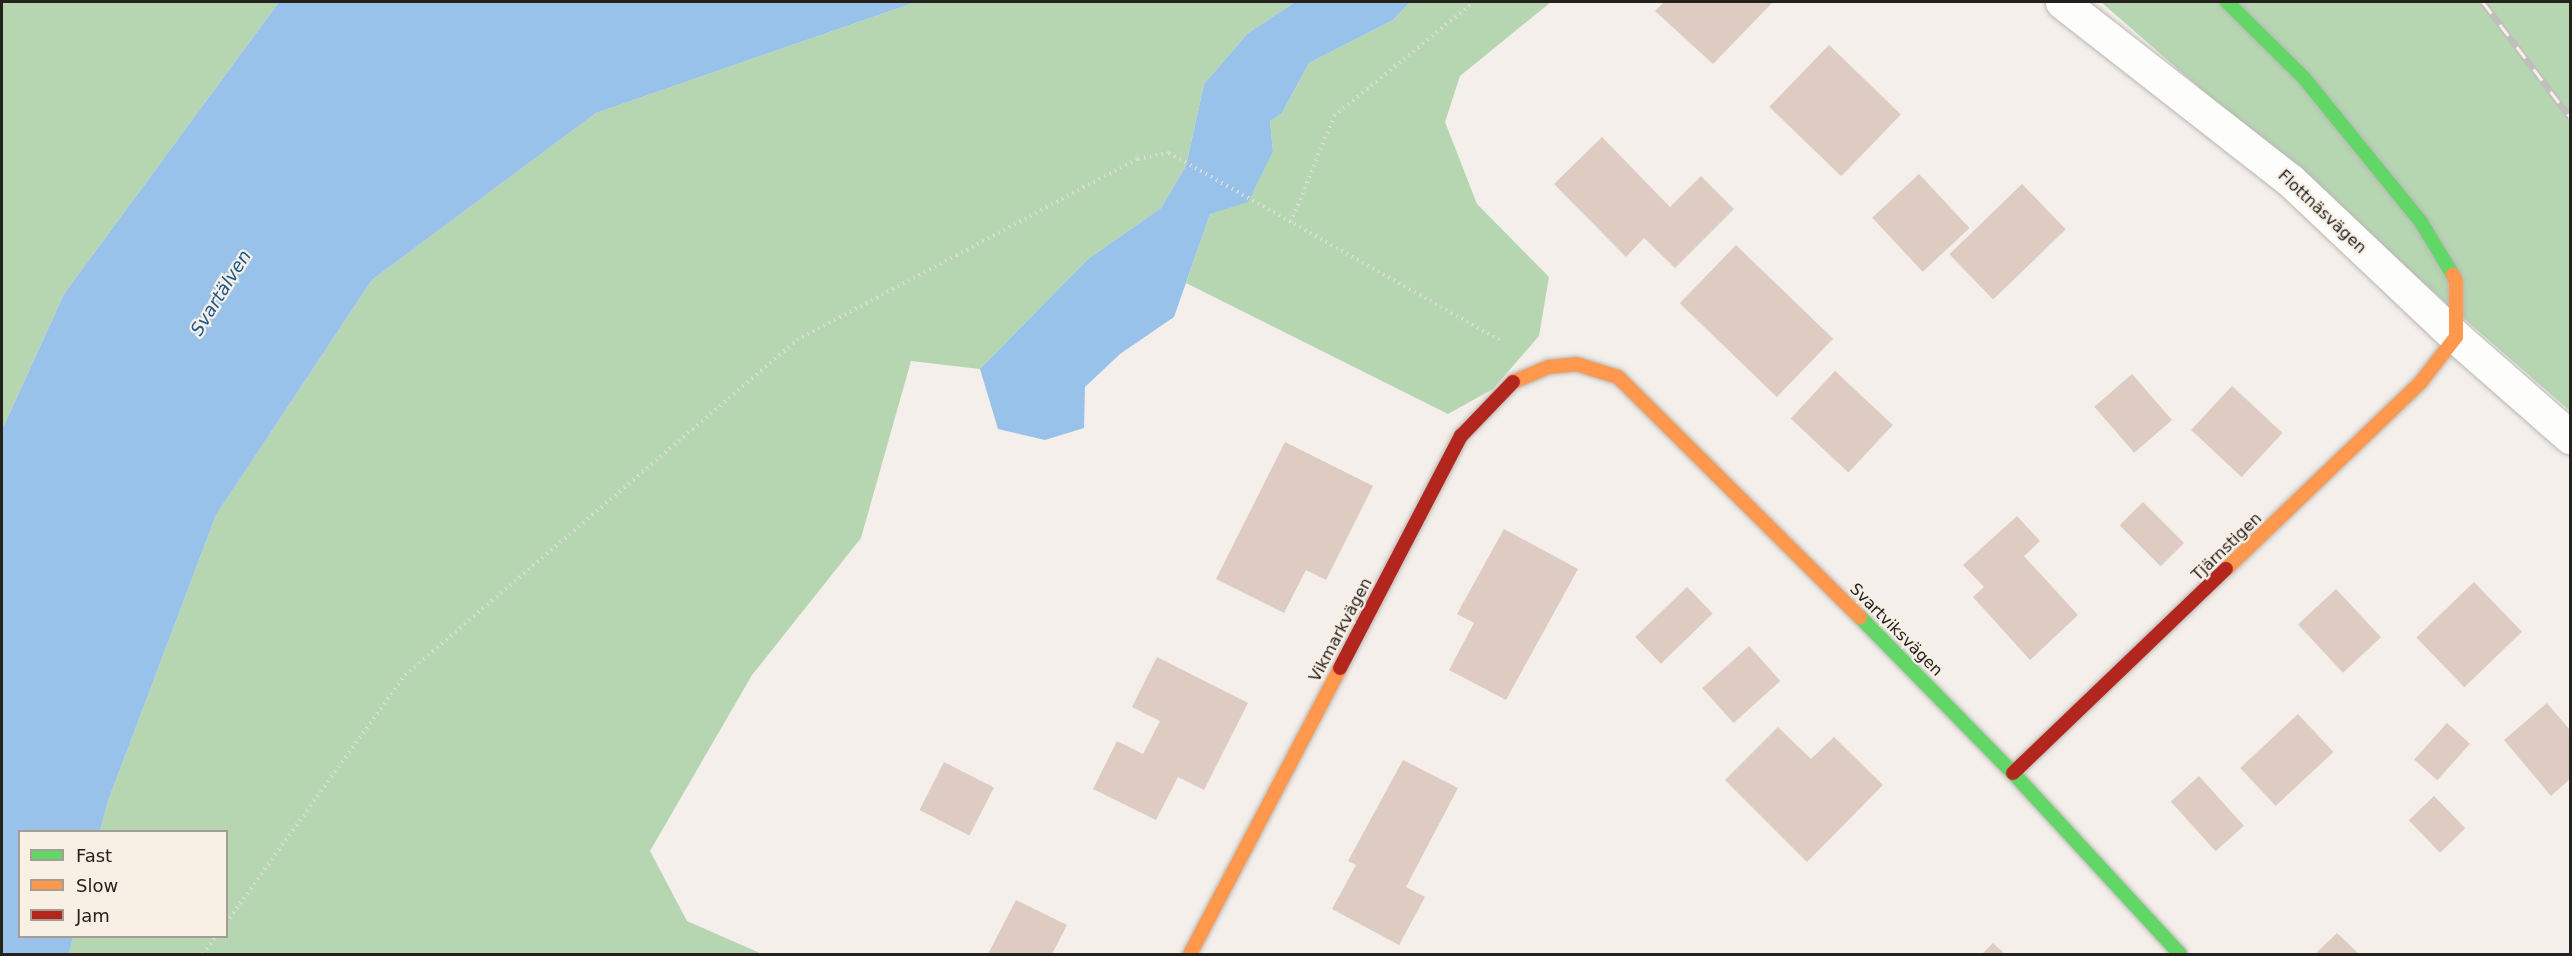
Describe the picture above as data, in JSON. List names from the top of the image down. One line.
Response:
{"streets":{"street":["Flottnäsvägen","Tjärnstigen","Vikmarkvägen","Svartviksvägen"]},"crossings":[["Flottnäsvägen","Tjärnstigen"],["Tjärnstigen","Svartviksvägen"],["Vikmarkvägen","Svartviksvägen"]],"water":["Svartälven"],"legend":["Fast","Slow","Jam"]}
